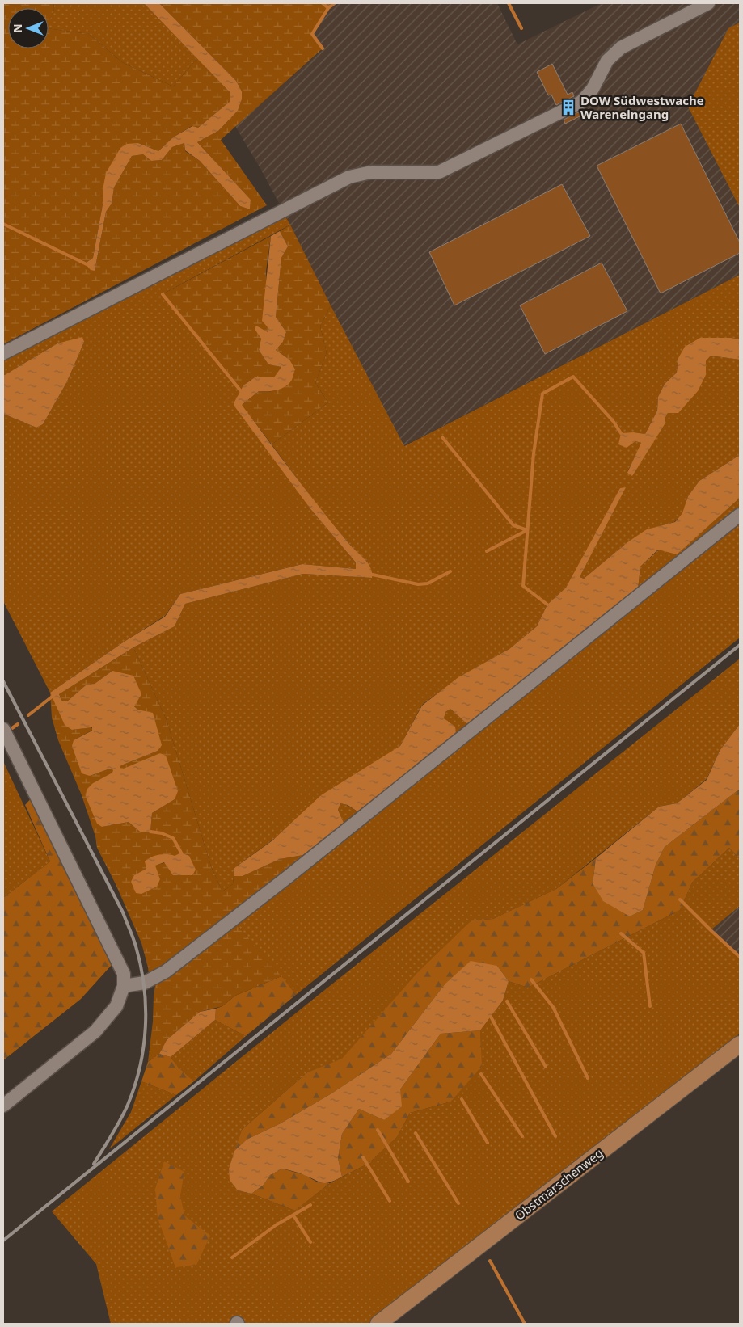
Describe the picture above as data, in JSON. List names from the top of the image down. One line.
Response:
{"streets":{"main road":["Obstmarschenweg"]},"places":{"building":["DOW Südwestwache Wareneingang"]},"north":"left"}
